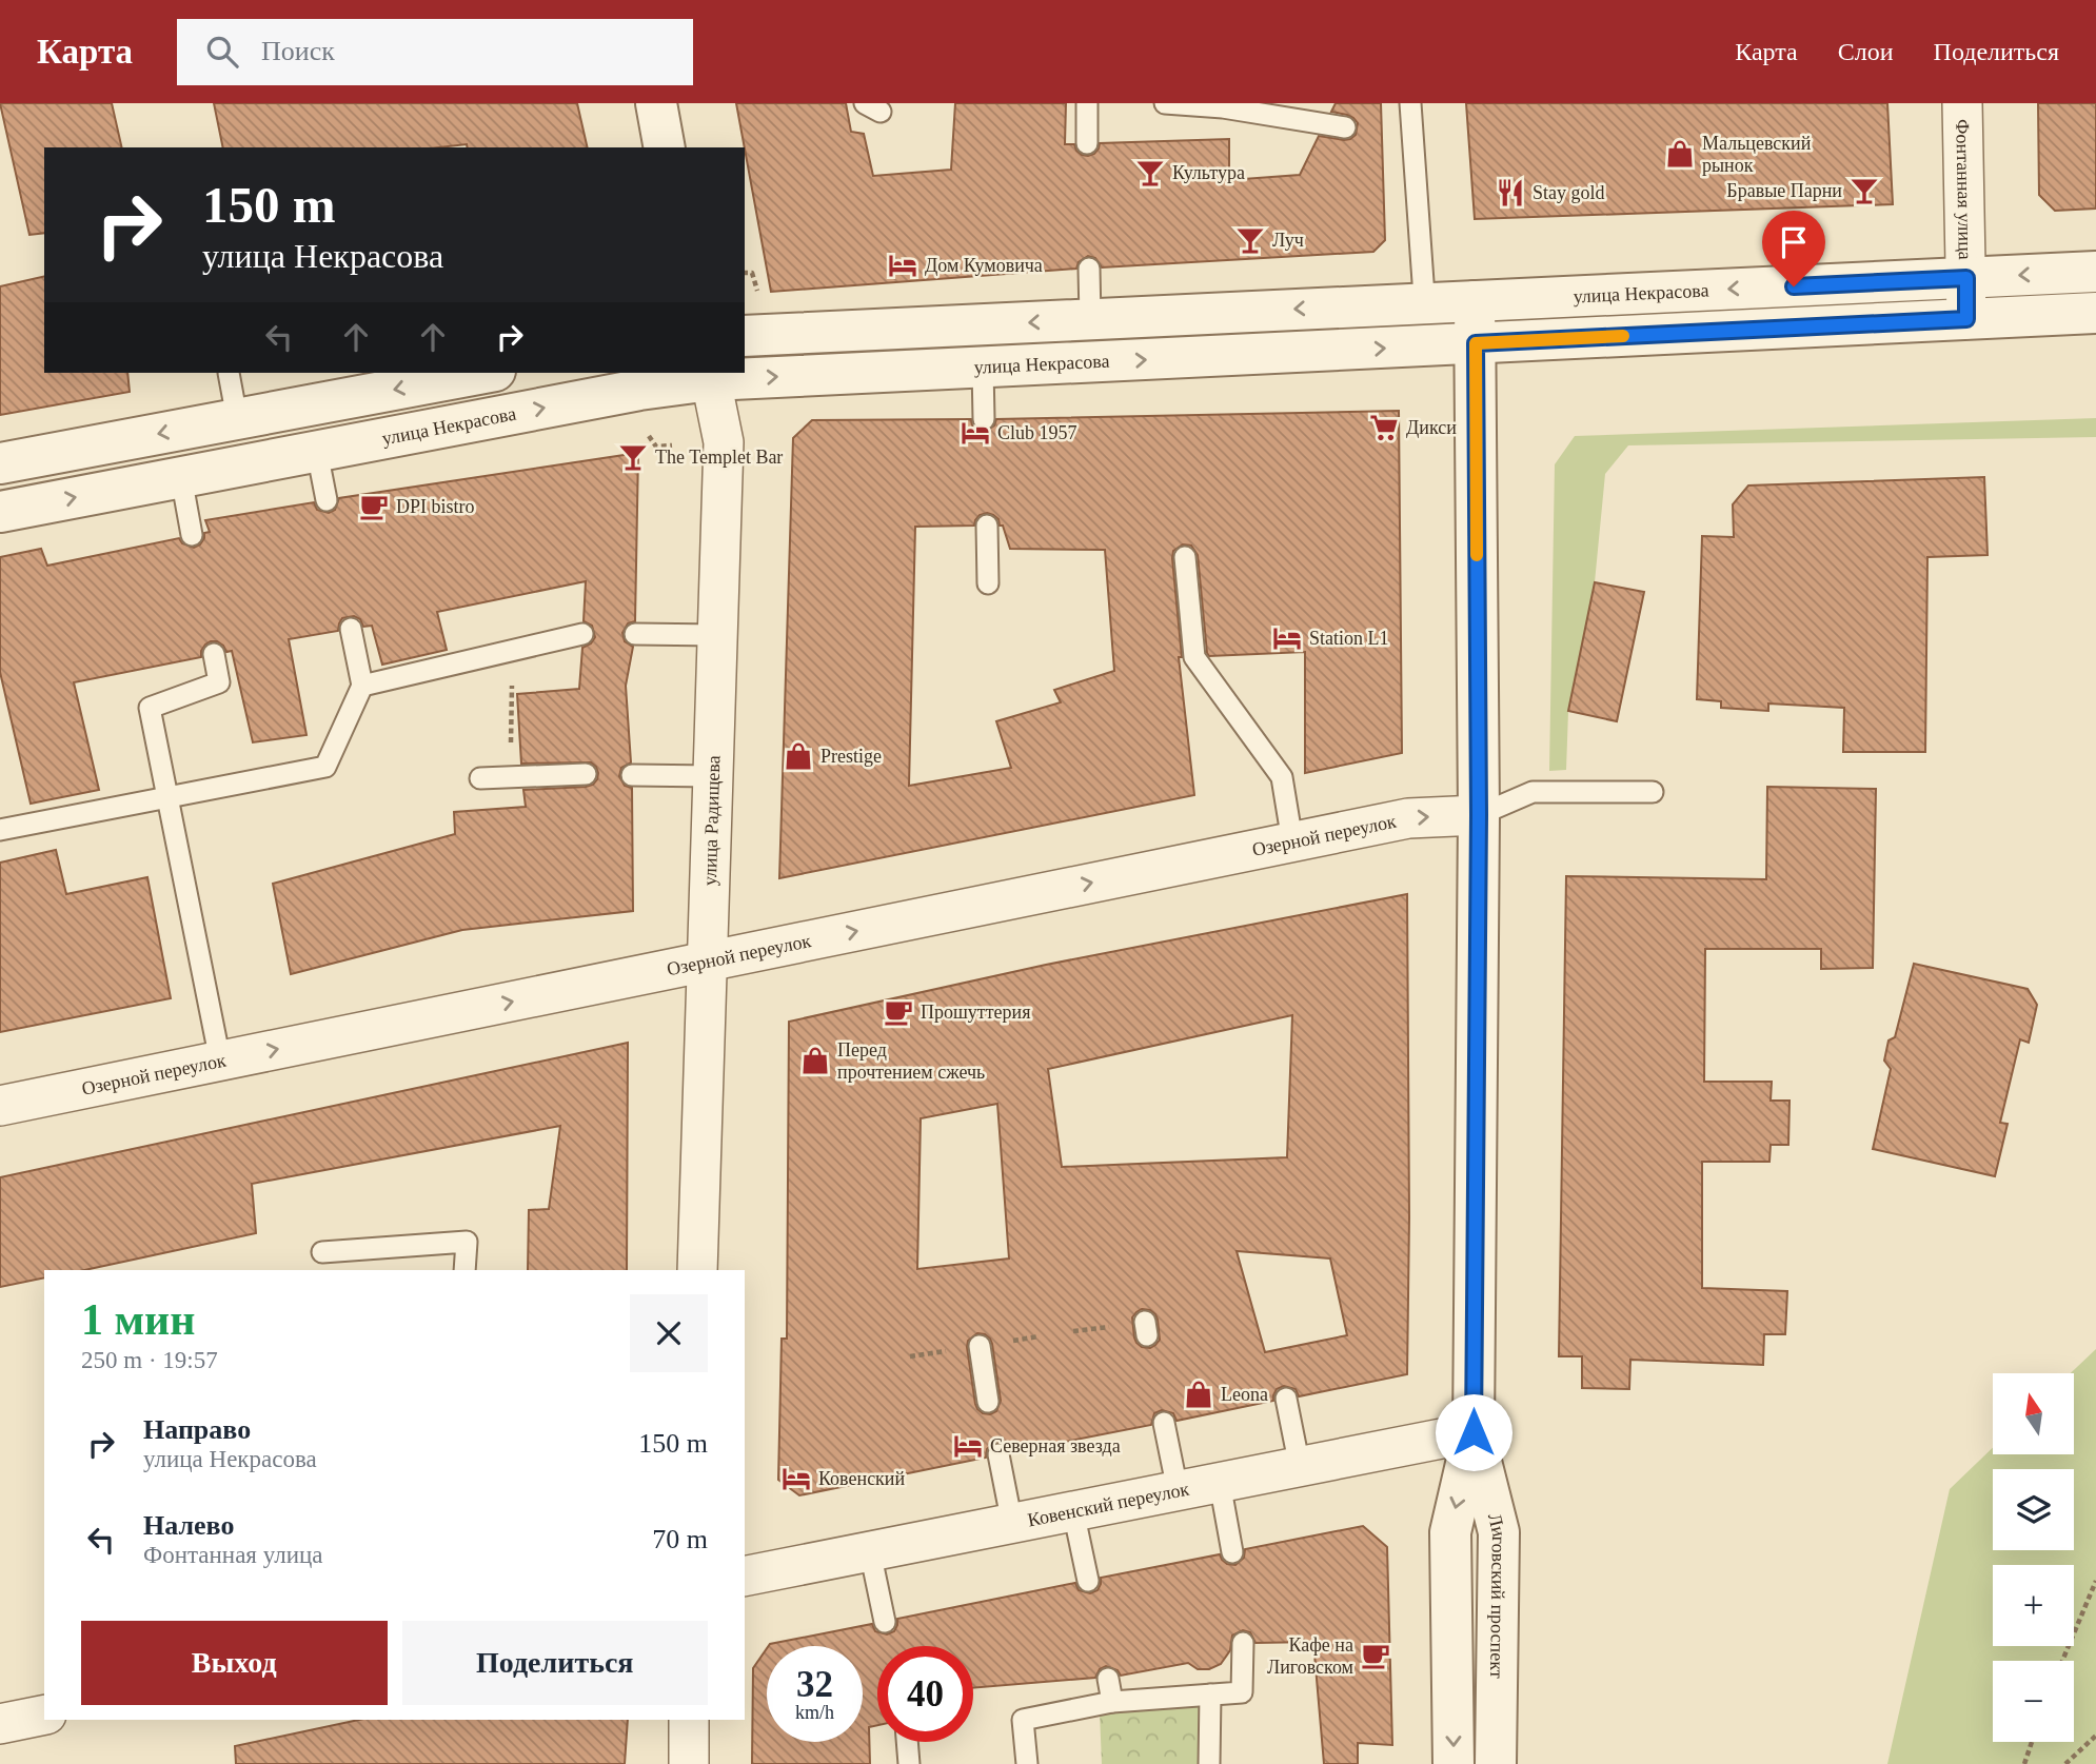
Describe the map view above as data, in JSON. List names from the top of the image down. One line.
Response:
{"streets":{"street":["Фонтанная улица","улица Некрасова","улица Радищева","Озерной переулок","Ковенский переулок","Лиговский проспект"]},"crossings":[["Фонтанная улица","улица Некрасова"],["улица Некрасова","улица Радищева"],["улица Некрасова","Лиговский проспект"],["улица Радищева","Озерной переулок"],["Озерной переулок","Лиговский проспект"],["Ковенский переулок","Лиговский проспект"]],"one_way":["Озерной переулок"],"places":{"shop":["Мальцевский рынок","Prestige","Перед прочтением сжечь","Leona"],"bar":["Культура","Бравые Парни","Луч","The Templet Bar"],"restaurant":["Stay gold"],"hotel":["Дом Кумовича","Club 1957","Station L1","Северная звезда","Ковенский"],"supermarket":["Дикси"],"cafe":["DPI bistro","Прошуттерия","Кафе на Лиговском"]},"north":"top","page":{"header":"Карта","search":"Поиск","nav":["Карта","Слои","Поделиться"],"turn":["150 m","улица Некрасова"],"heading":["1 мин","250 m · 19:57"],"map_buttons":["+","−"],"list":[{"name":"Направо","note":"улица Некрасова","value":"150 m"},{"name":"Налево","note":"Фонтанная улица","value":"70 m"}],"buttons":["Выход","Поделиться"],"speed":"32 km/h","limit":"40"}}
